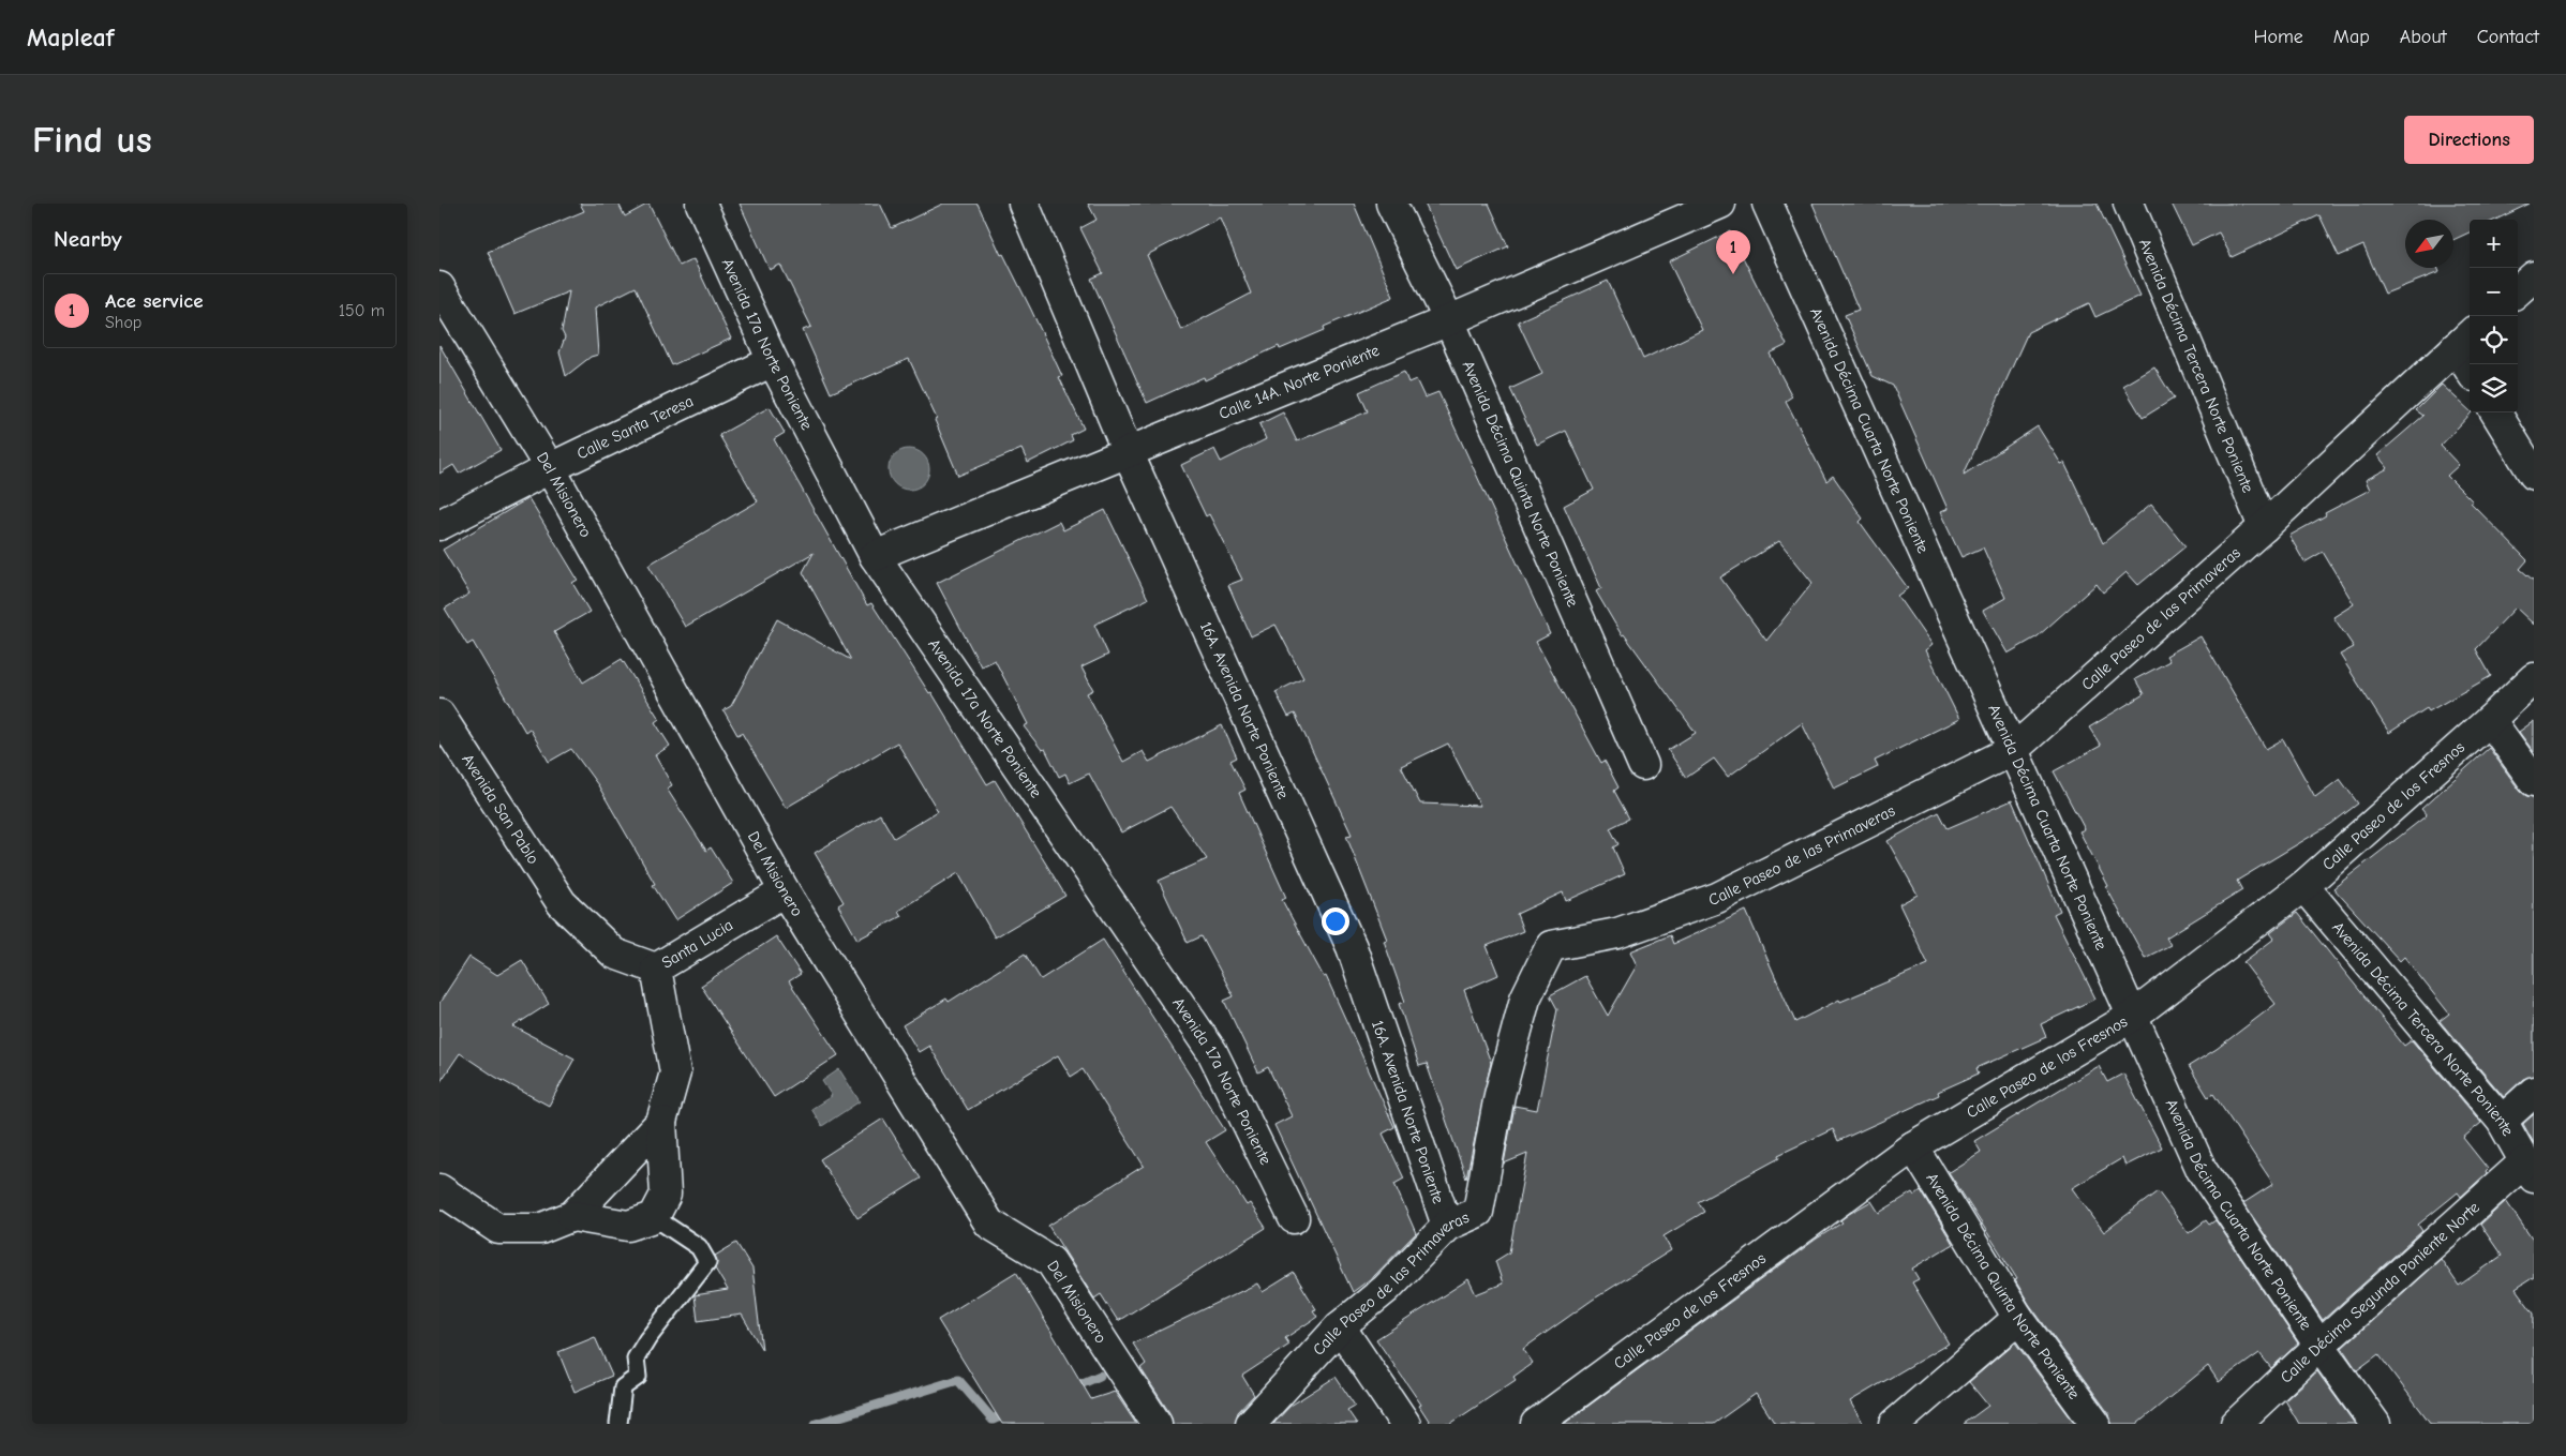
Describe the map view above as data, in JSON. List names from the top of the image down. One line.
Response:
{"streets":{"street":["Avenida 17a Norte Poniente","Avenida Décima Tercera Norte Poniente","Calle 14A. Norte Poniente","Calle Santa Teresa","Avenida Décima Cuarta Norte Poniente","Avenida Décima Quinta Norte Poniente","Del Misionero","Calle Paseo de las Primaveras","16A. Avenida Norte Poniente","Calle Paseo de los Fresnos","Avenida San Pablo","Santa Lucia","Calle Décima Segunda Poniente Norte"]},"crossings":[["Avenida 17a Norte Poniente","Calle 14A. Norte Poniente"],["Avenida 17a Norte Poniente","Calle Santa Teresa"],["Avenida Décima Tercera Norte Poniente","Calle Paseo de las Primaveras"],["Avenida Décima Tercera Norte Poniente","Calle Paseo de los Fresnos"],["Avenida Décima Tercera Norte Poniente","Calle Décima Segunda Poniente Norte"],["Calle 14A. Norte Poniente","Avenida Décima Quinta Norte Poniente"],["Calle 14A. Norte Poniente","16A. Avenida Norte Poniente"],["Calle Santa Teresa","Del Misionero"],["Avenida Décima Cuarta Norte Poniente","Calle Paseo de las Primaveras"],["Avenida Décima Cuarta Norte Poniente","Calle Paseo de los Fresnos"],["Avenida Décima Cuarta Norte Poniente","Calle Décima Segunda Poniente Norte"],["Avenida Décima Quinta Norte Poniente","Calle Paseo de los Fresnos"],["Del Misionero","Santa Lucia"],["Calle Paseo de las Primaveras","16A. Avenida Norte Poniente"],["Avenida San Pablo","Santa Lucia"]],"north":"bottom left","page":{"header":"Mapleaf","nav":["Home","Map","About","Contact"],"buttons":"Directions","title":"Find us","heading":"Nearby","map_buttons":["+","−"],"pins":"1","list":[{"mark":"1","name":"Ace service","note":"Shop","value":"150 m"}]}}
